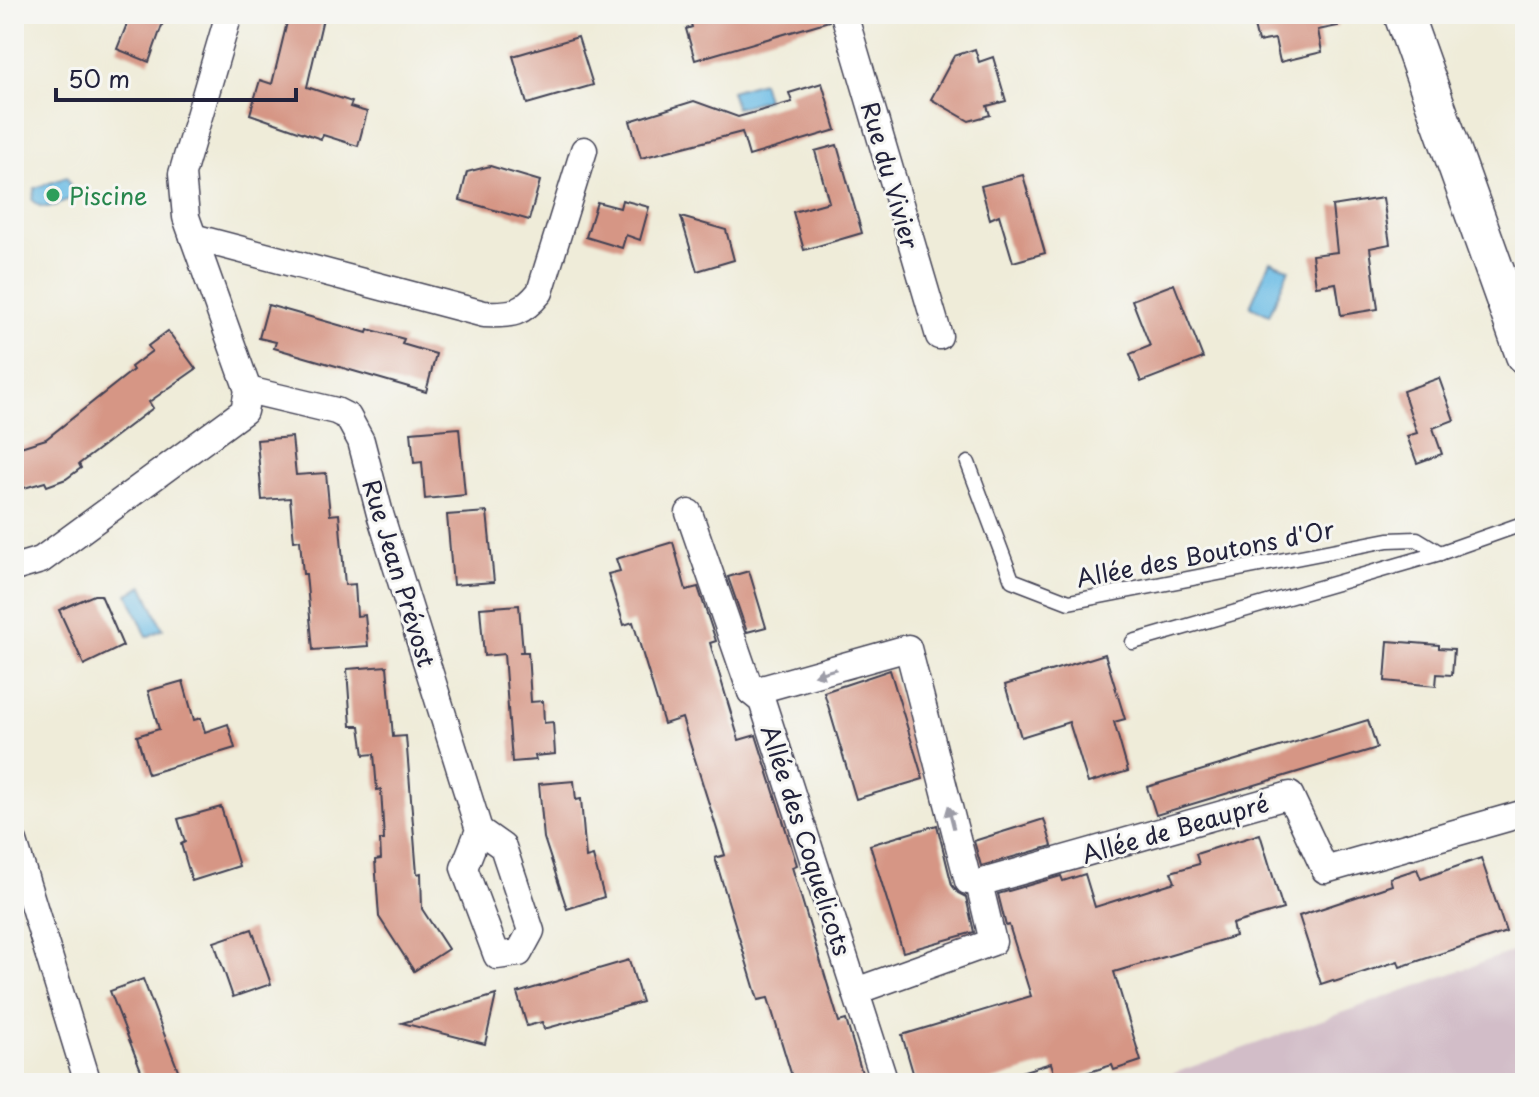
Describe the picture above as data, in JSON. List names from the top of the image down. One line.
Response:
{"streets":{"street":["Rue du Vivier","Rue Jean Prévost","Allée de Beaupré","Allée des Coquelicots"],"lane":["Allée des Boutons d'Or"]},"places":["Piscine"],"scale_bar":"50 m"}
